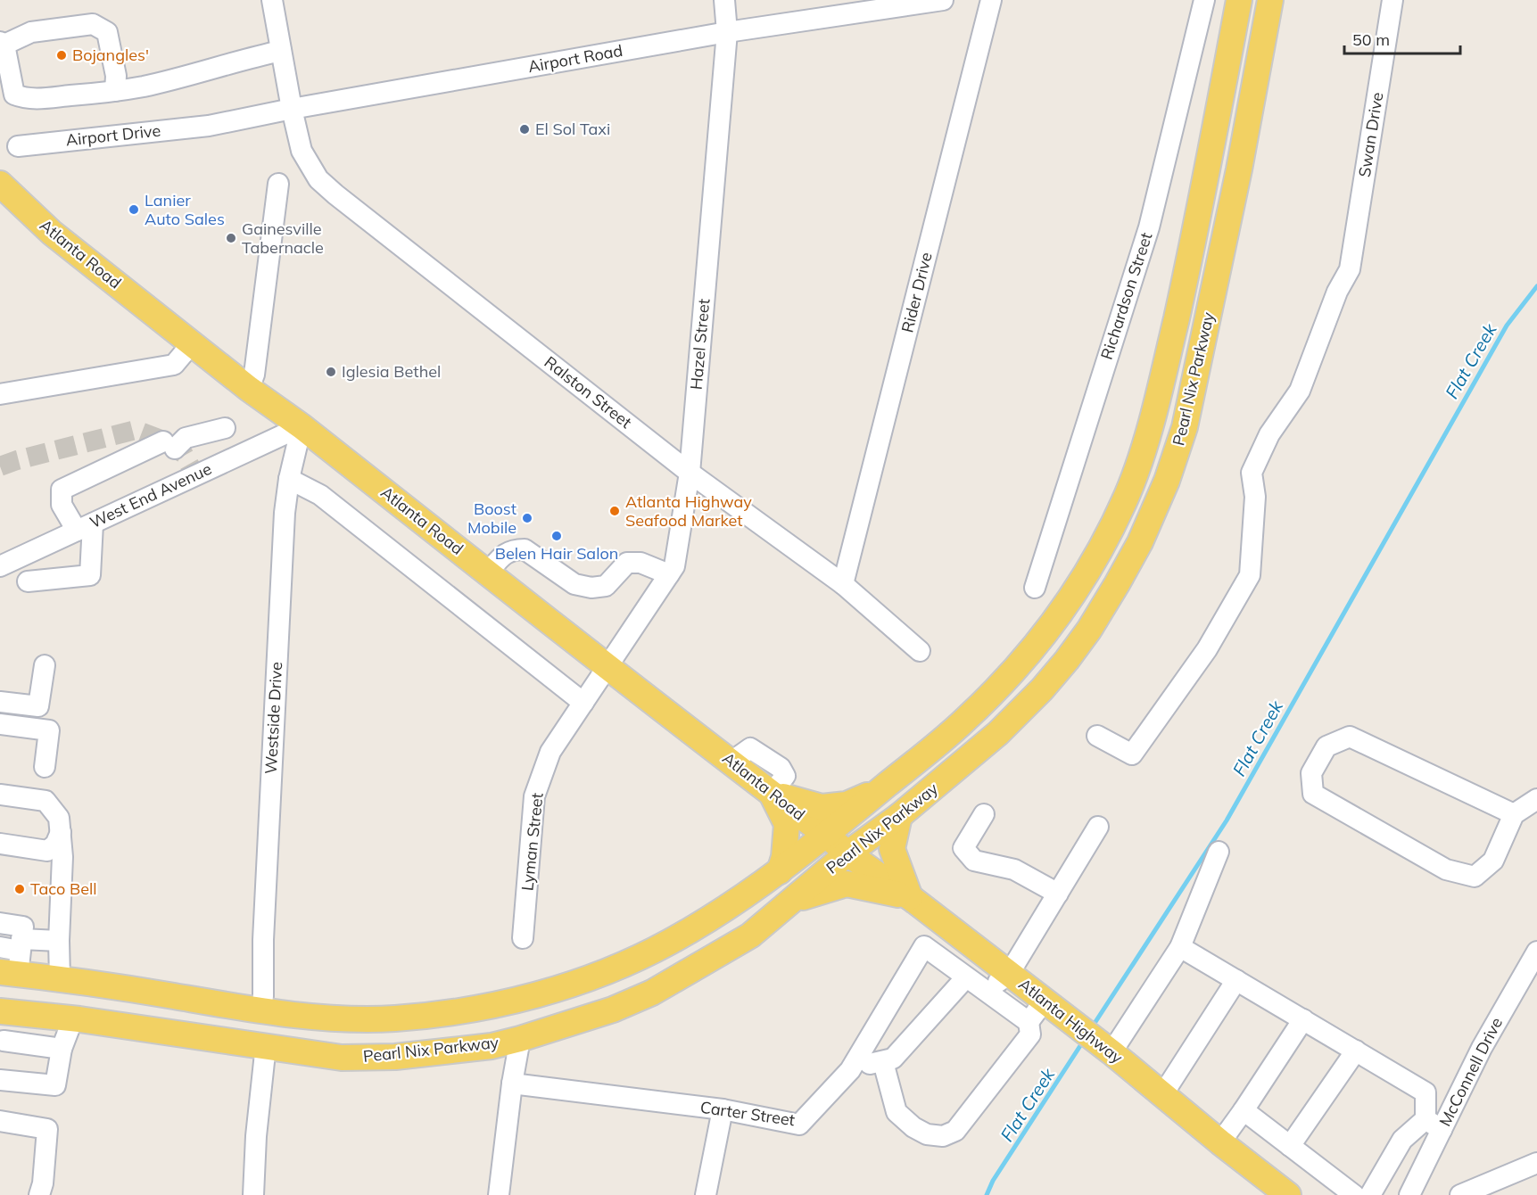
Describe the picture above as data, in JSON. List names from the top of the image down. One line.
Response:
{"streets":{"main road":["Atlanta Road","Pearl Nix Parkway","Atlanta Highway"],"street":["Airport Road","Swan Drive","Airport Drive","Rider Drive","Richardson Street","Hazel Street","Ralston Street","West End Avenue","Westside Drive","Lyman Street","McConnell Drive","Carter Street"]},"crossings":[["Airport Road","Airport Drive"],["Airport Road","Hazel Street"],["Airport Road","Ralston Street"],["Atlanta Road","Hazel Street"],["Atlanta Road","Pearl Nix Parkway"],["Atlanta Road","West End Avenue"],["Atlanta Road","Westside Drive"],["Atlanta Road","Lyman Street"],["Atlanta Road","Atlanta Highway"],["Rider Drive","Ralston Street"],["Hazel Street","Ralston Street"],["Hazel Street","Lyman Street"],["Pearl Nix Parkway","Westside Drive"],["Pearl Nix Parkway","Atlanta Highway"],["West End Avenue","Westside Drive"]],"water":["Flat Creek"],"places":["Bojangles'","El Sol Taxi","Lanier Auto Sales","Gainesville Tabernacle","Iglesia Bethel","Atlanta Highway Seafood Market","Boost Mobile","Belen Hair Salon","Taco Bell"],"scale_bar":"50 m"}
